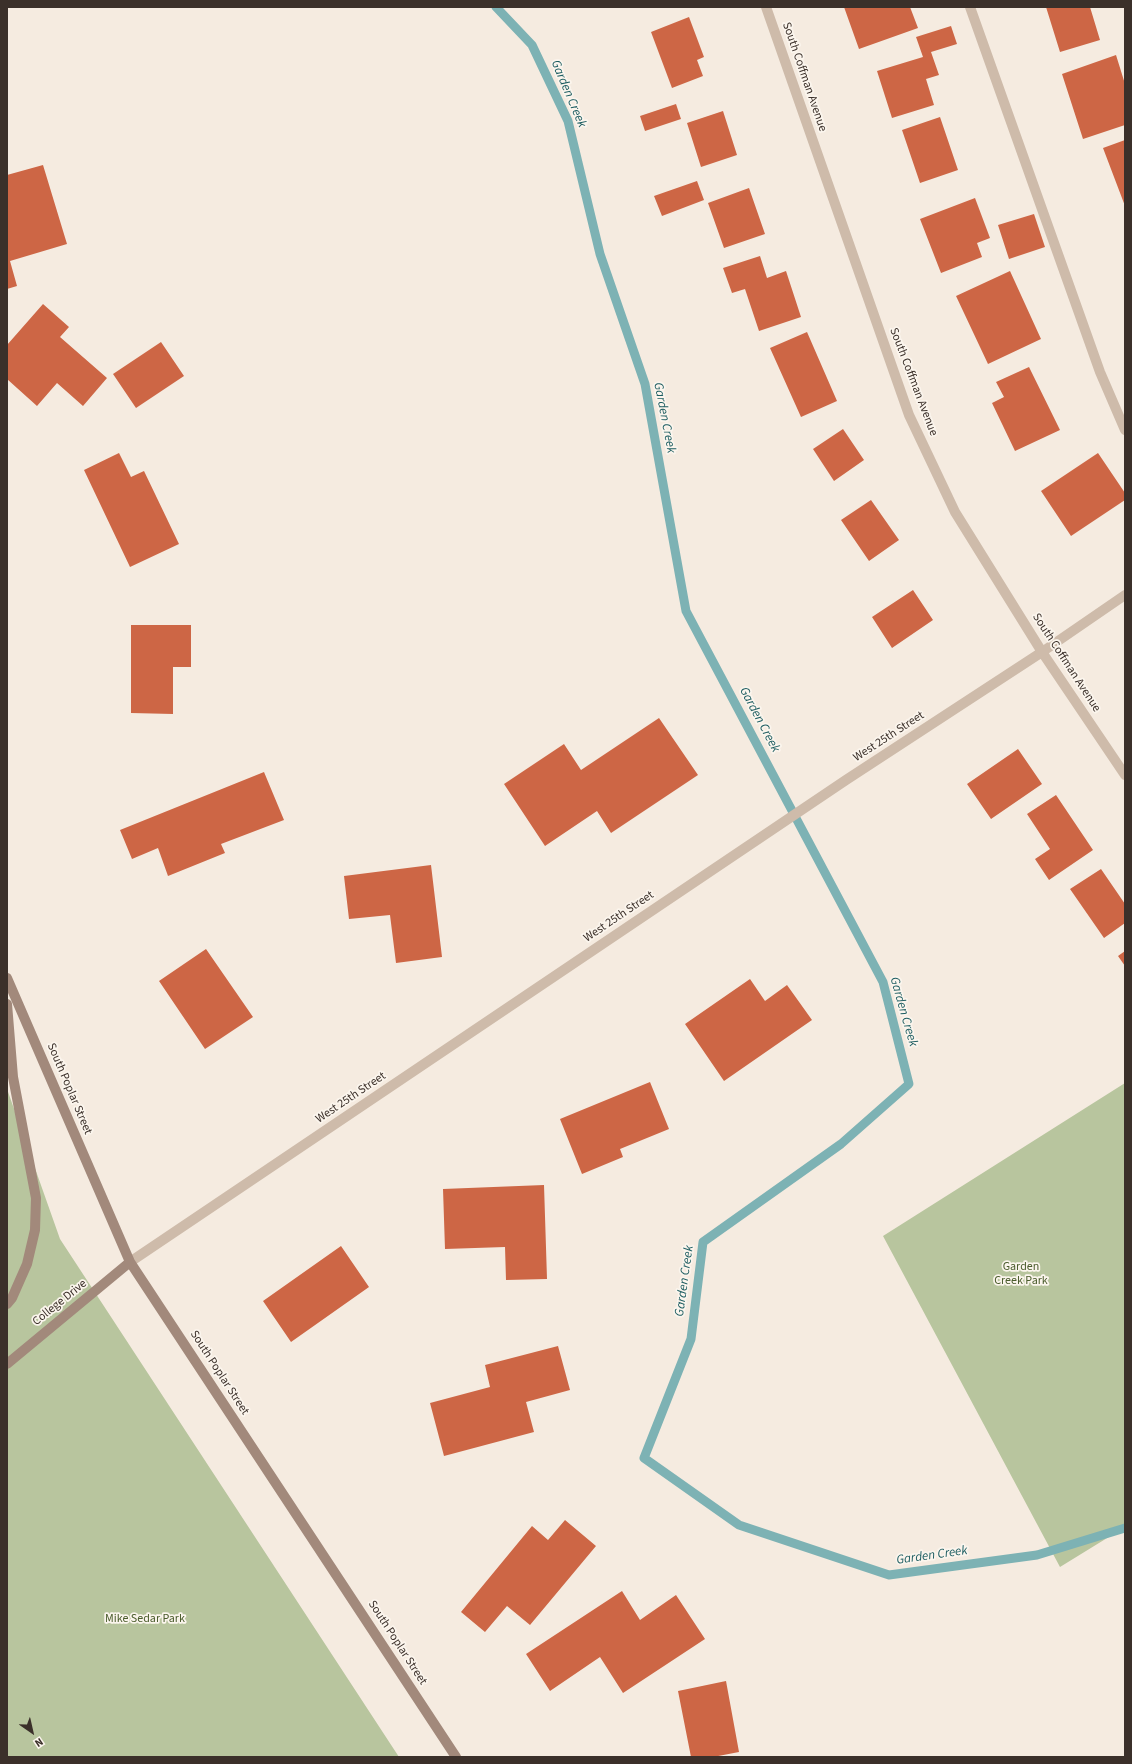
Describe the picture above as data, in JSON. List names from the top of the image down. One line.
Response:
{"streets":{"main road":["South Poplar Street","College Drive"],"street":["South Coffman Avenue","West 25th Street"]},"crossings":[["South Coffman Avenue","West 25th Street"],["West 25th Street","South Poplar Street"],["West 25th Street","College Drive"],["South Poplar Street","College Drive"]],"water":["Garden Creek"],"parks":["Garden Creek Park","Mike Sedar Park"],"north":"bottom right"}
